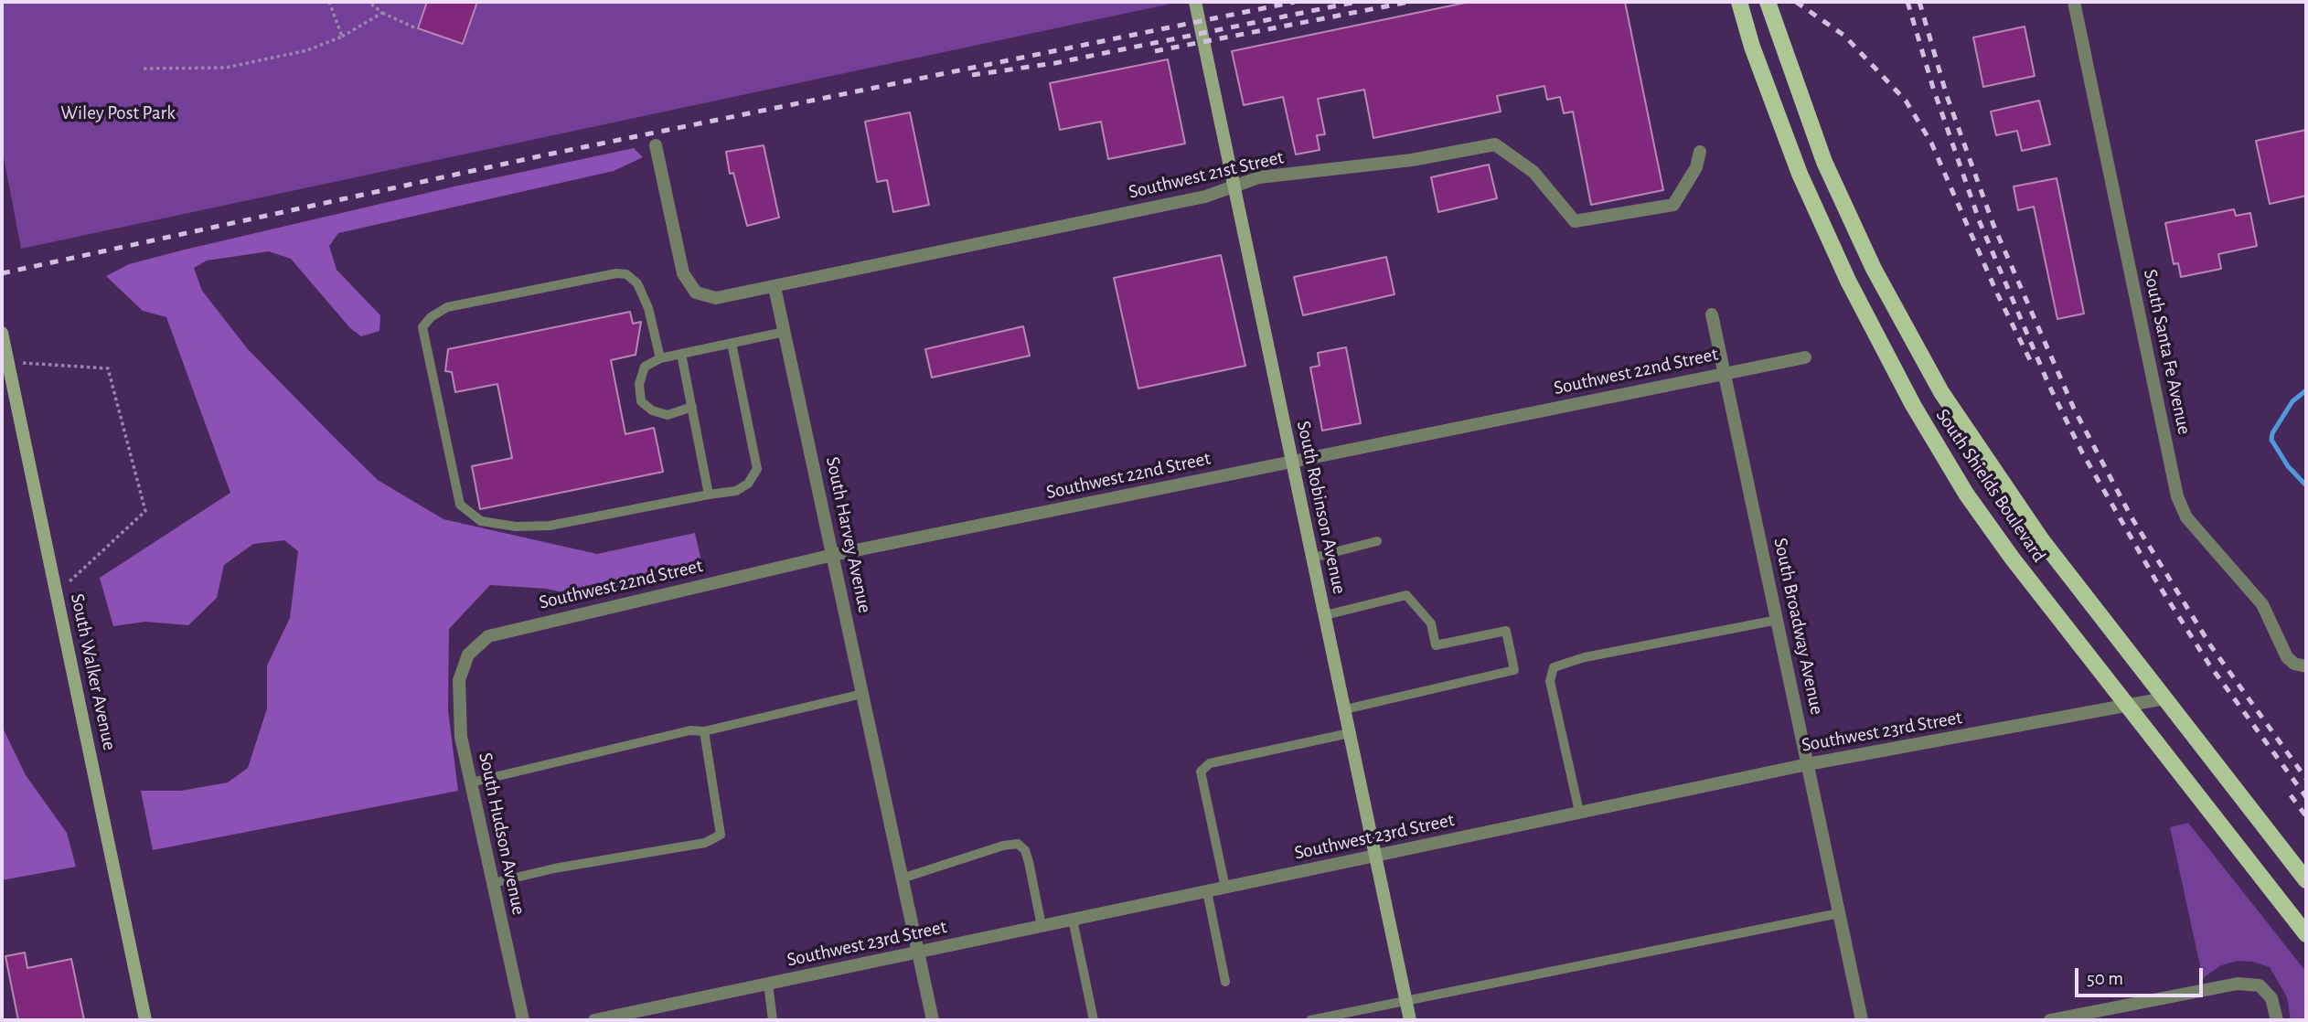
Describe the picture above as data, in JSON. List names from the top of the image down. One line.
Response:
{"streets":{"main road":["South Shields Boulevard","South Robinson Avenue","South Walker Avenue"],"street":["Southwest 21st Street","South Santa Fe Avenue","Southwest 22nd Street","South Harvey Avenue","South Broadway Avenue","Southwest 23rd Street","South Hudson Avenue"]},"crossings":[["Southwest 21st Street","South Robinson Avenue"],["Southwest 21st Street","South Harvey Avenue"],["Southwest 22nd Street","South Robinson Avenue"],["Southwest 22nd Street","South Harvey Avenue"],["Southwest 22nd Street","South Broadway Avenue"],["Southwest 22nd Street","South Hudson Avenue"],["South Shields Boulevard","Southwest 23rd Street"],["South Robinson Avenue","Southwest 23rd Street"],["South Harvey Avenue","Southwest 23rd Street"],["South Broadway Avenue","Southwest 23rd Street"]],"parks":["Wiley Post Park"],"scale_bar":"50 m"}
